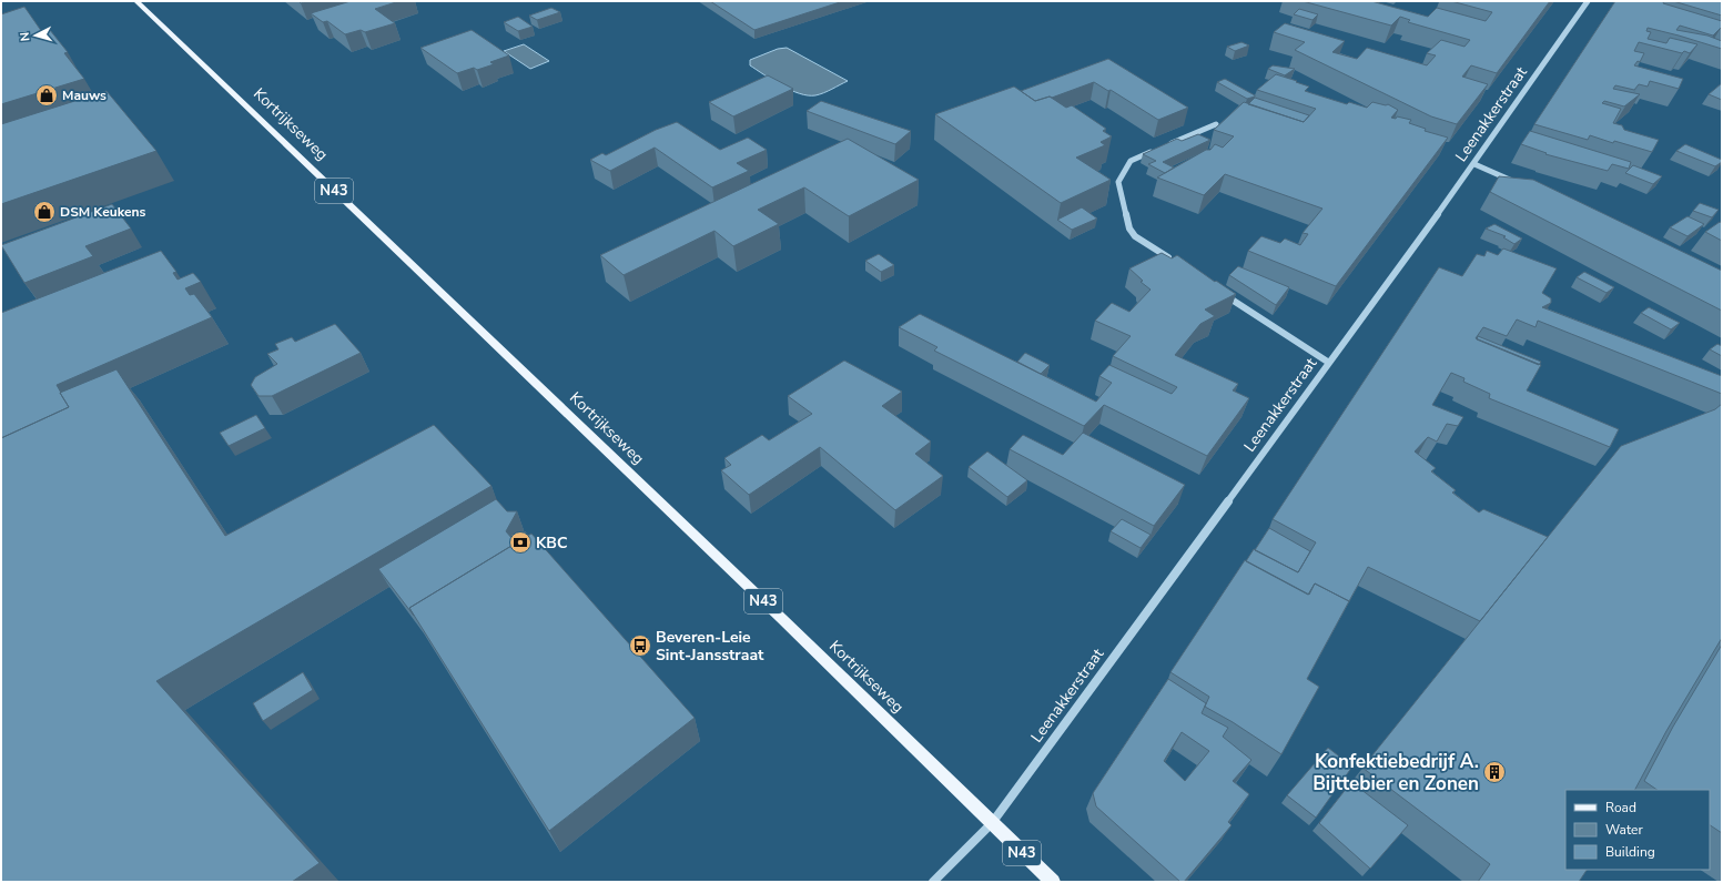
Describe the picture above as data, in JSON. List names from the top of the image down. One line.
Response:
{"streets":{"main road":["Kortrijkseweg","N43"],"street":["Leenakkerstraat"]},"crossings":[["Leenakkerstraat","Kortrijkseweg"]],"places":{"shop":["Mauws","DSM Keukens"],"bank":["KBC"],"bus stop":["Beveren-Leie Sint-Jansstraat"],"building":["Konfektiebedrijf A. Bijttebier en Zonen"]},"legend":["Road","Water","Building"],"north":"left"}
